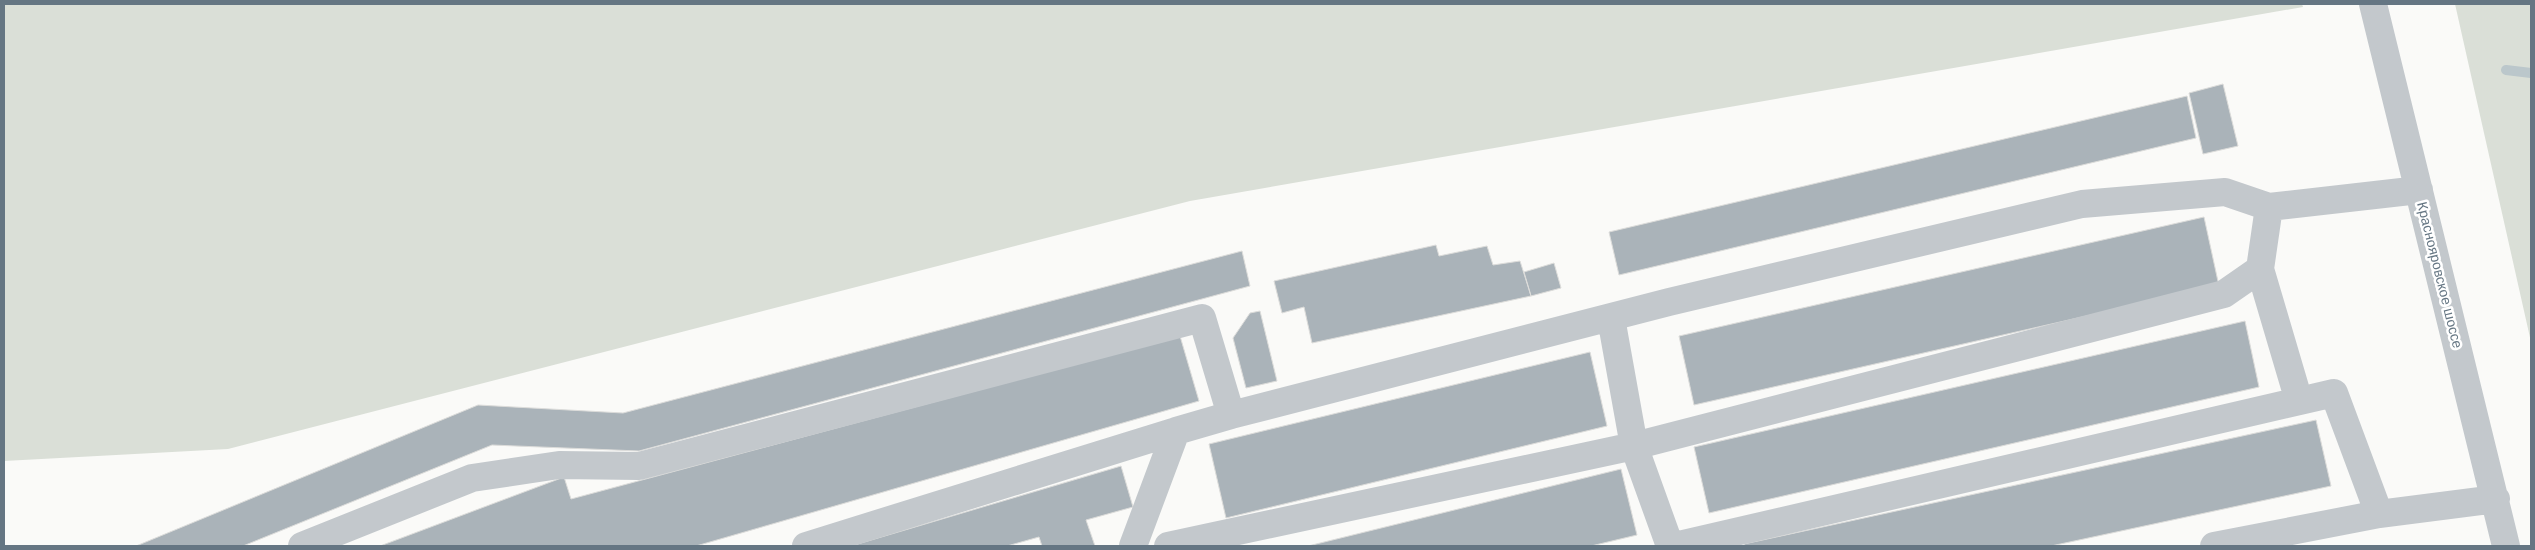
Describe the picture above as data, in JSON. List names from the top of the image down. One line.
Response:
{"streets":{"street":["Краснояровское шоссе"]}}
